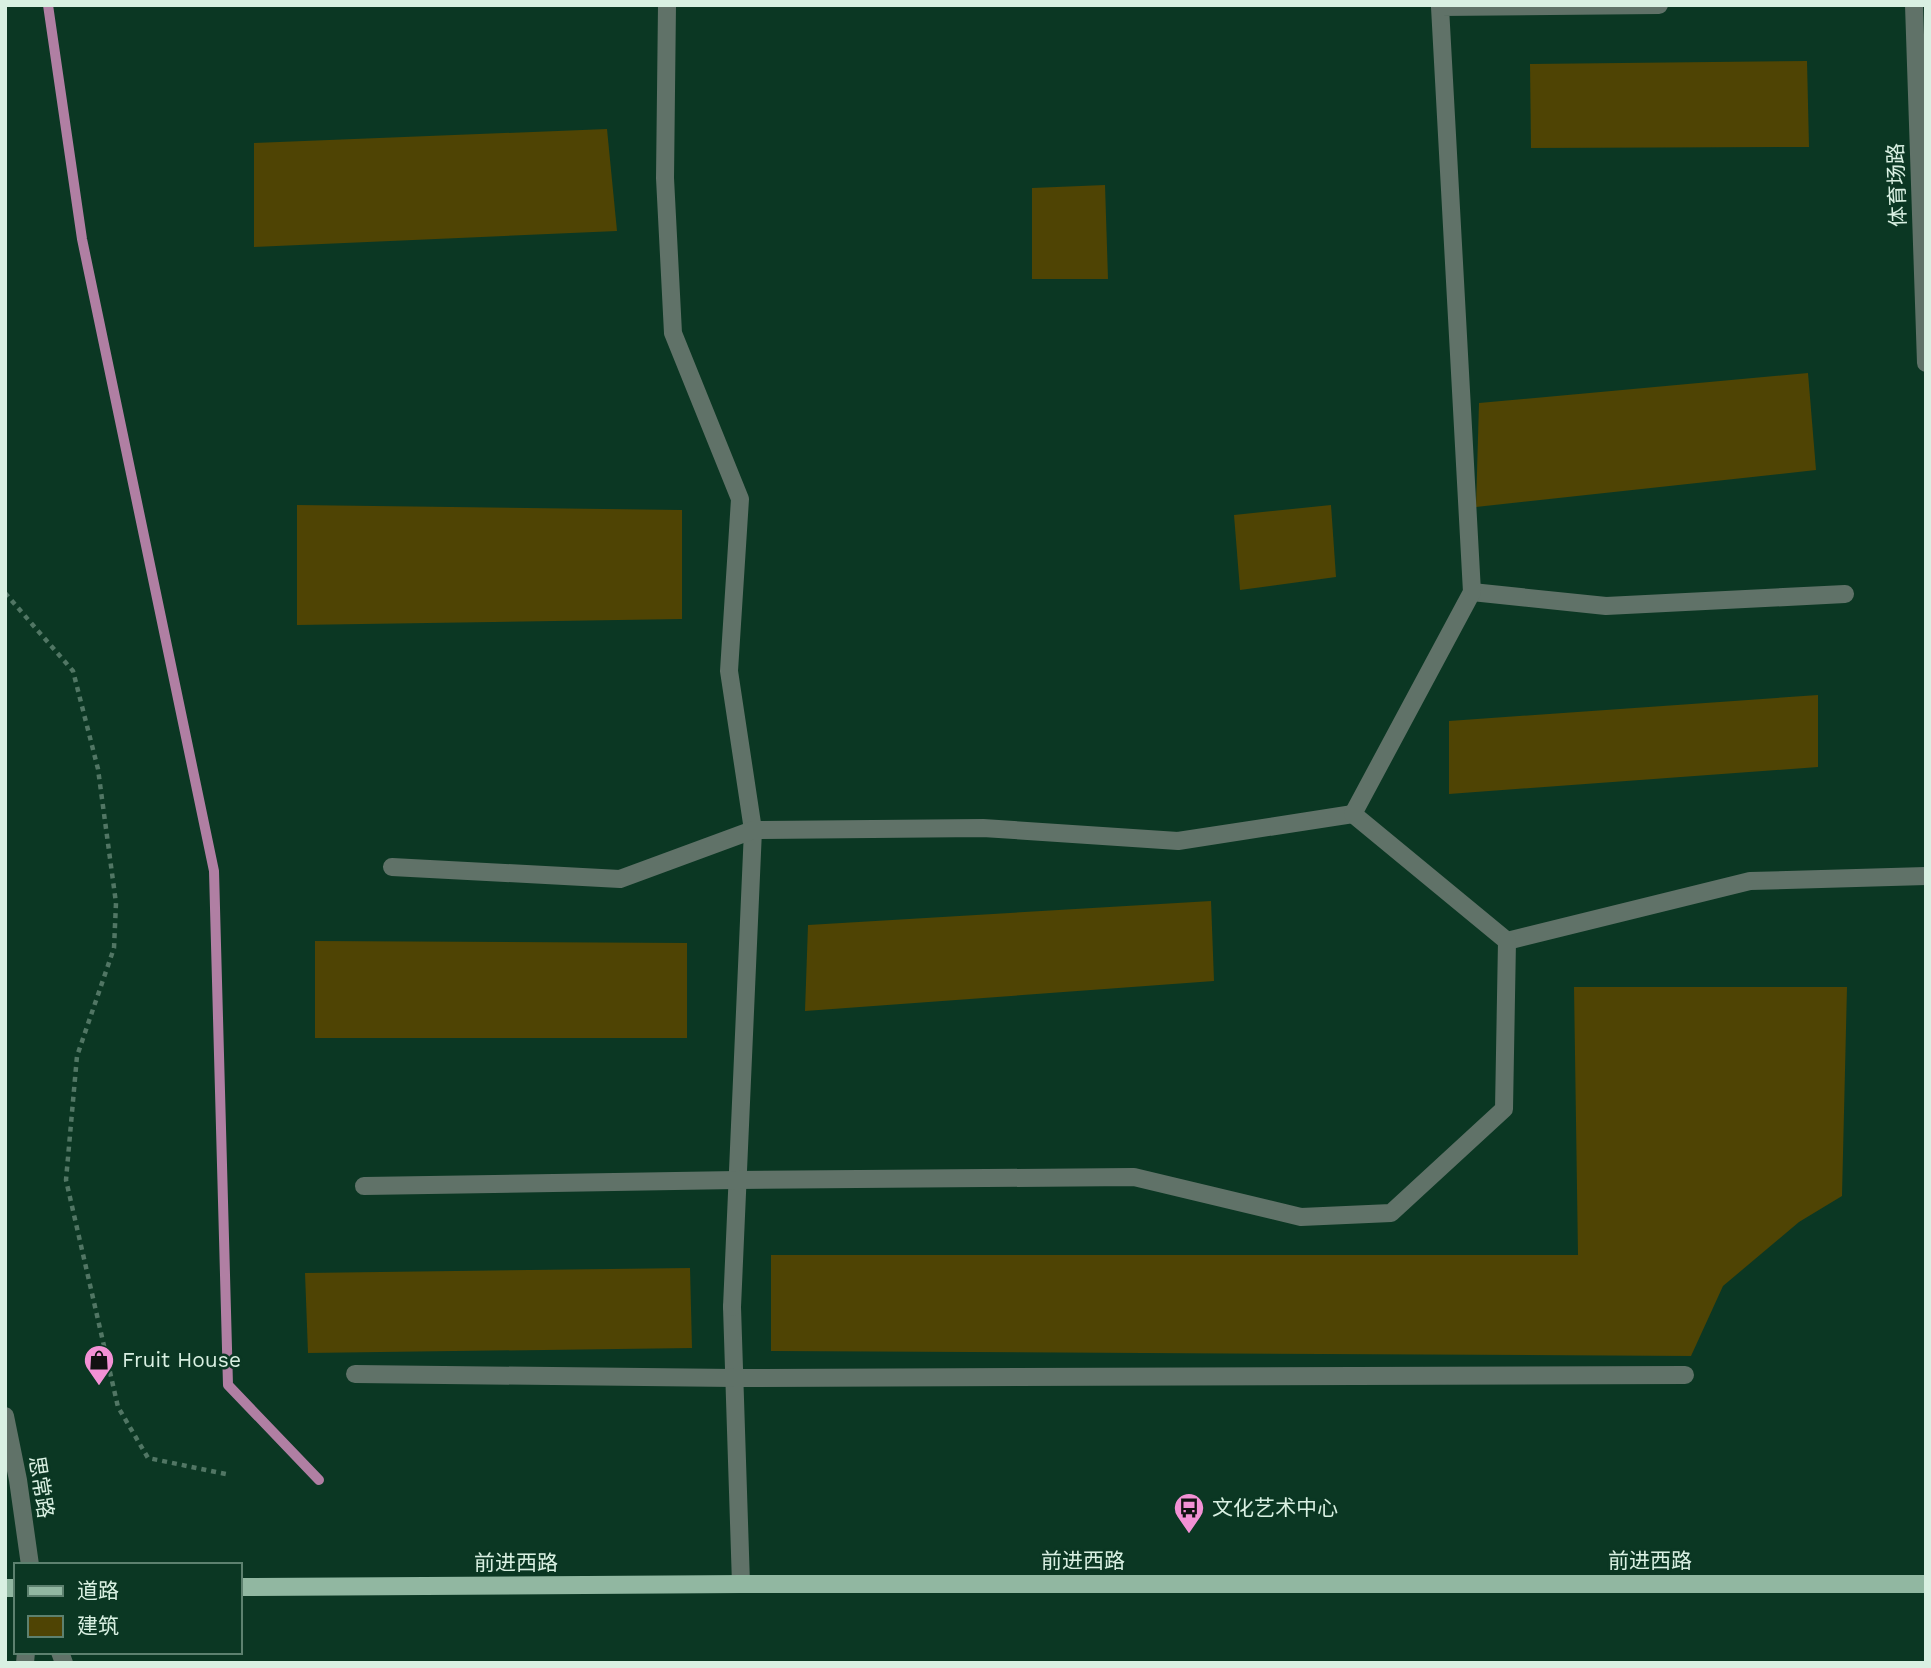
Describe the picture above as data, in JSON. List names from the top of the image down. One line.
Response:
{"streets":{"main road":["前进西路"],"street":["体育场路","思常路"]},"places":{"shop":["Fruit House"],"bus stop":["文化艺术中心"]},"legend":["道路","建筑"]}
